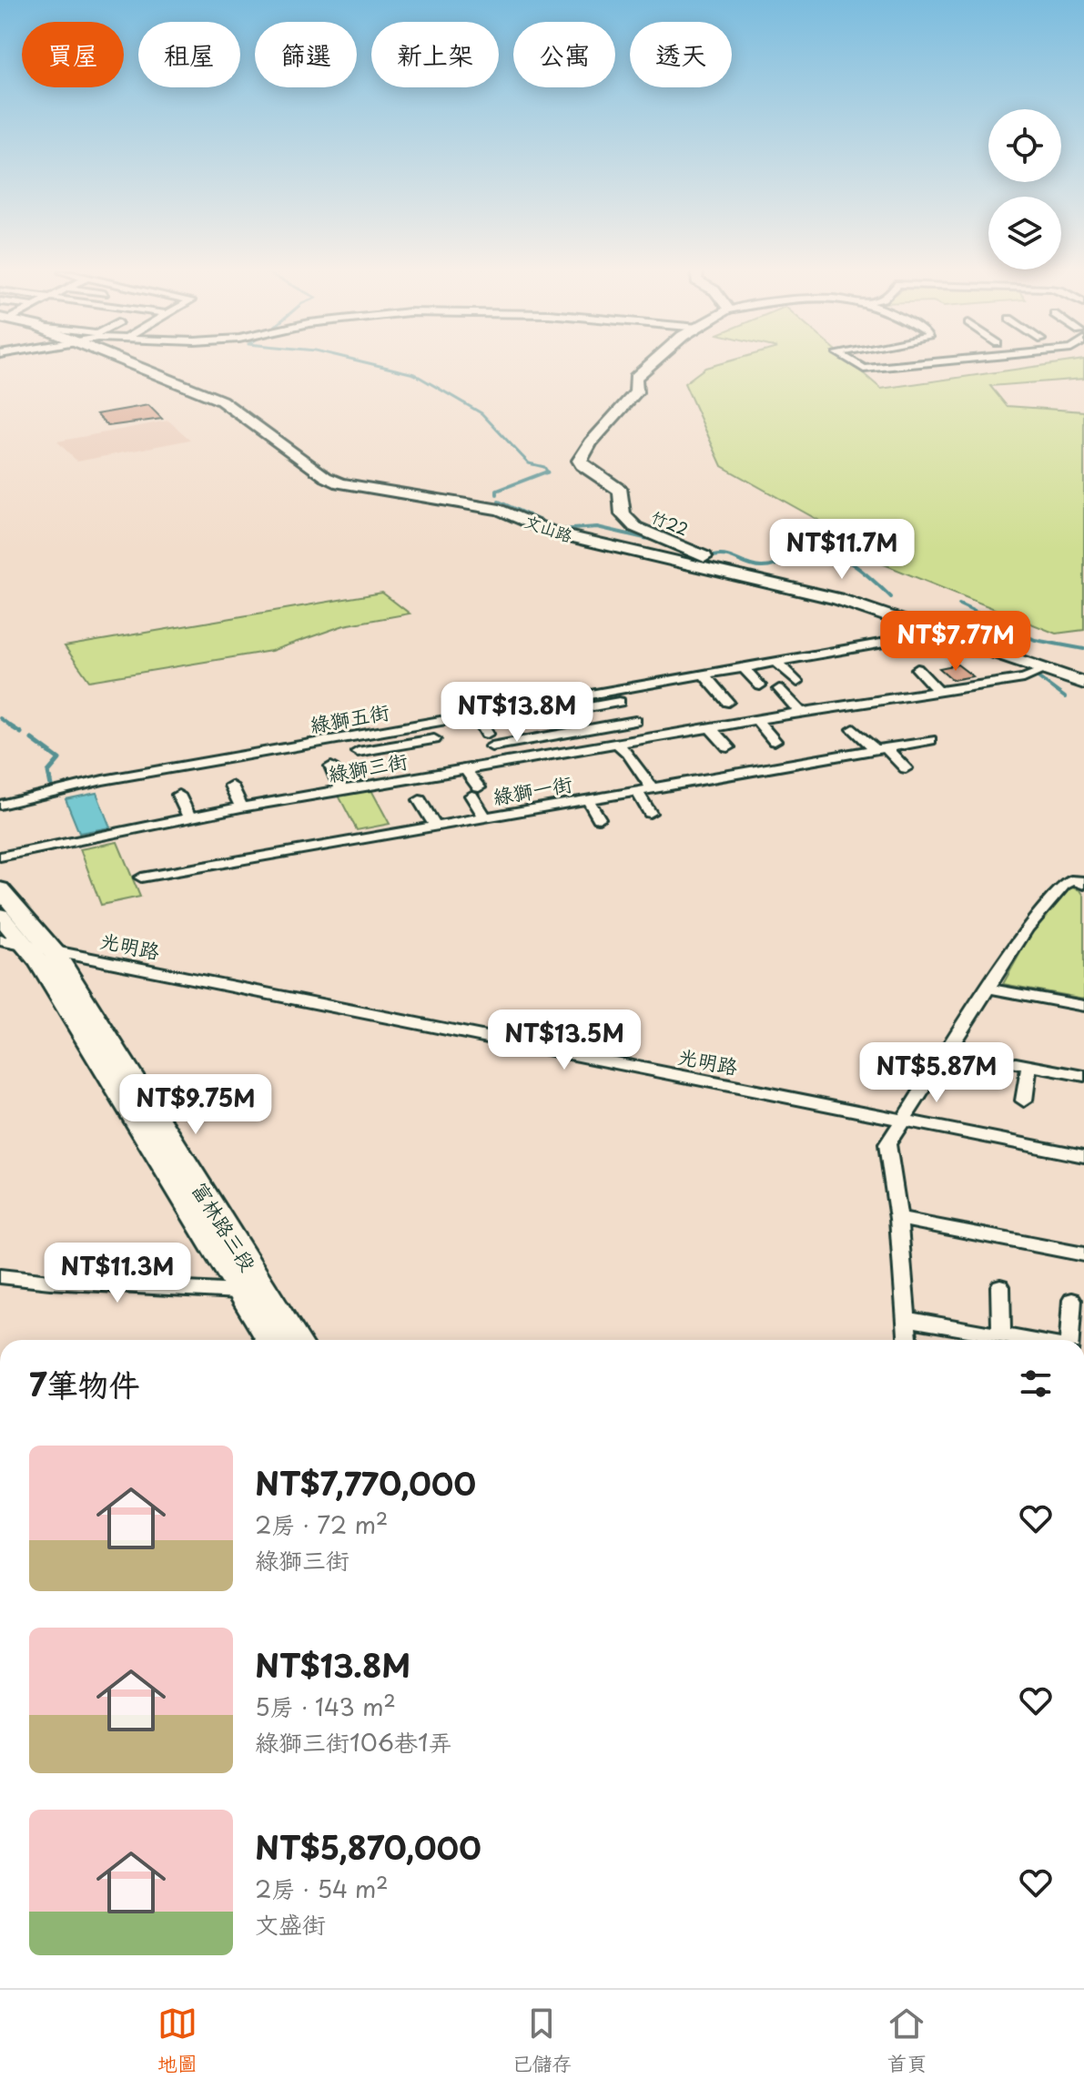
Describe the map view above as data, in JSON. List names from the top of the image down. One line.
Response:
{"streets":{"main road":["竹22","文山路","富林路三段"],"street":["綠獅五街","綠獅三街","綠獅一街","光明路"]},"crossings":[["竹22","文山路"],["文山路","綠獅三街"],["光明路","富林路三段"]],"page":{"chip":["買屋","租屋","篩選","新上架","公寓","透天"],"price":["NT$11.7M","NT$7.77M","NT$13.8M","NT$13.5M","NT$5.87M","NT$9.75M","NT$11.3M"],"heading":"7筆物件","list":[{"name":"NT$7,770,000","note":"2房 · 72 m² · 綠獅三街"},{"name":"NT$13.8M","note":"5房 · 143 m² · 綠獅三街106巷1弄"},{"name":"NT$5,870,000","note":"2房 · 54 m² · 文盛街"}],"tabs":["地圖","已儲存","首頁"]}}
